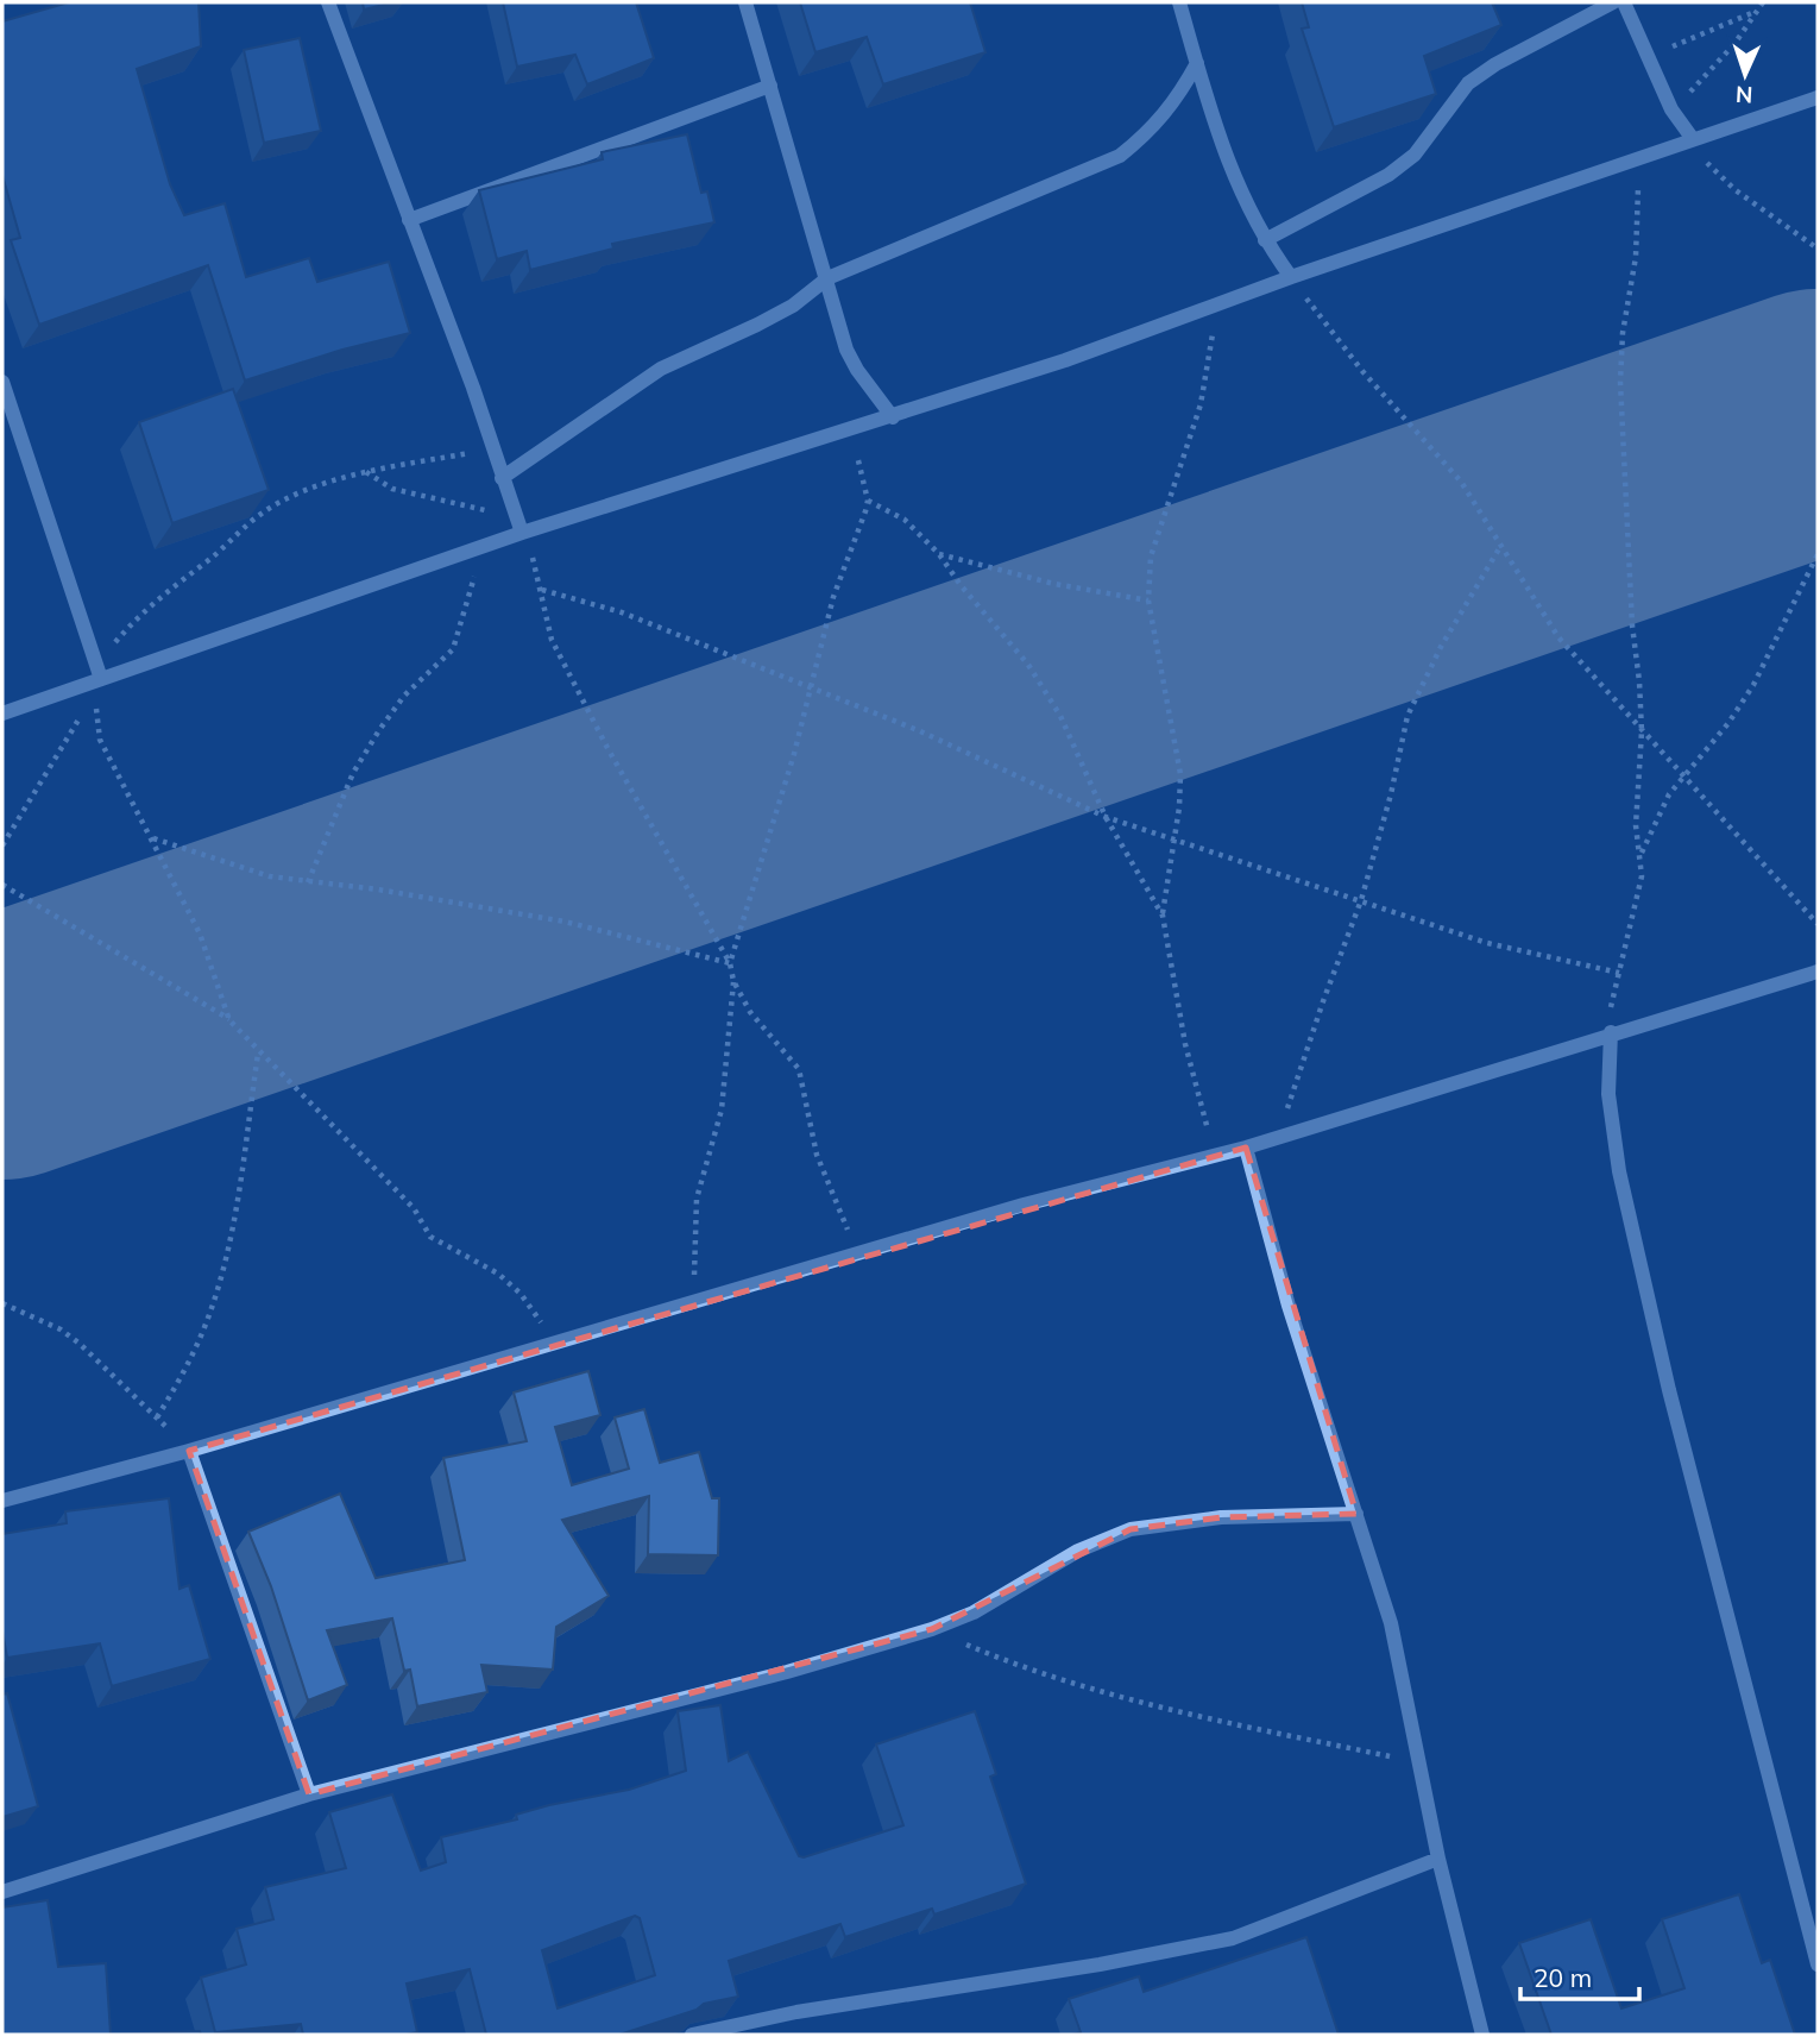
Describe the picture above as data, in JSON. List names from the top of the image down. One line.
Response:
{"scale_bar":"20 m","north":"bottom"}
